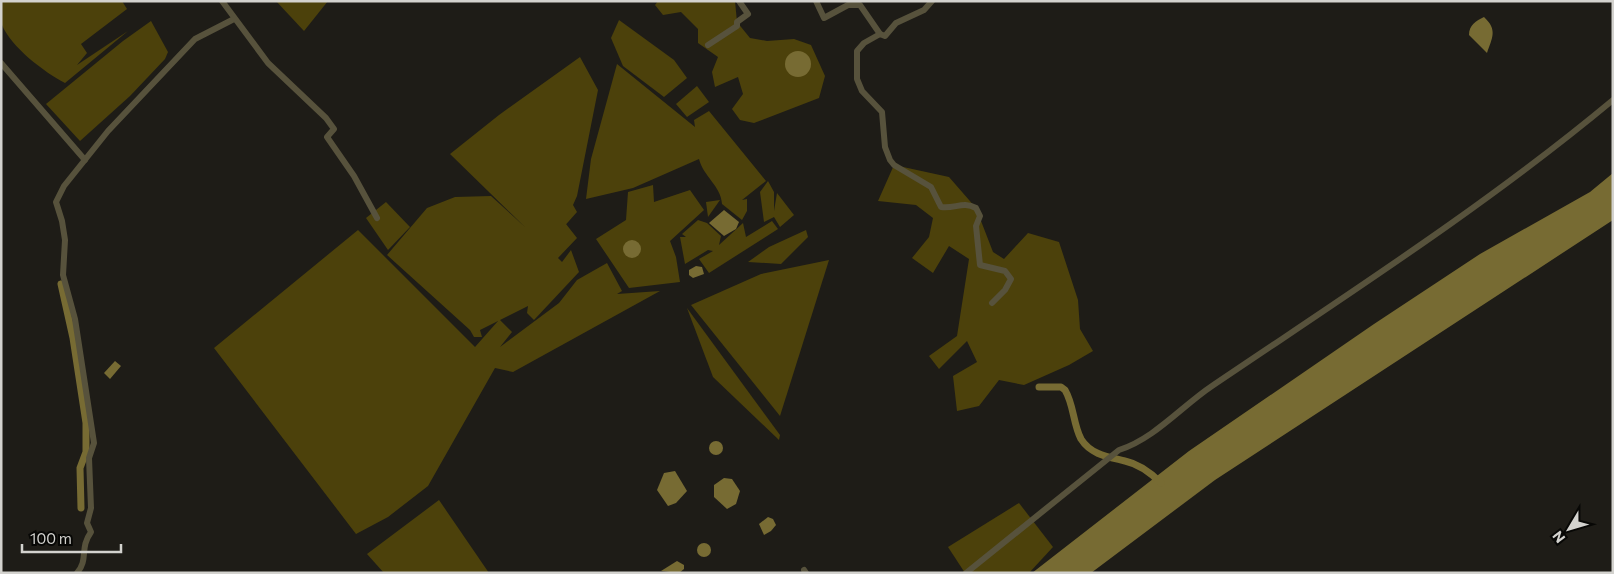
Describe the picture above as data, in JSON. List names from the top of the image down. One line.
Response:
{"scale_bar":"100 m","north":"bottom left"}
